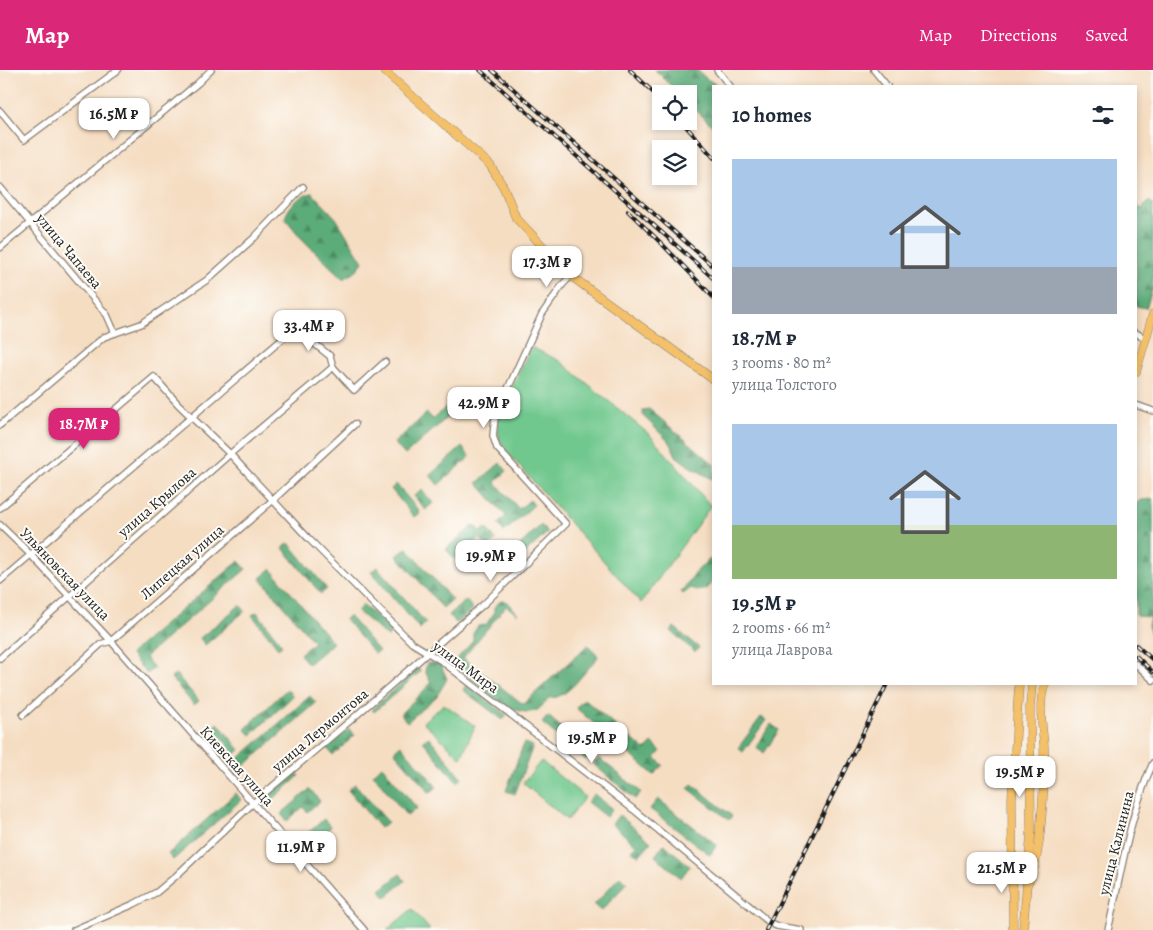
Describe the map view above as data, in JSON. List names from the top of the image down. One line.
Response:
{"streets":{"street":["улица Чапаева","улица Крылова","Липецкая улица","Ульяновская улица","улица Мира","улица Лермонтова","Киевская улица","улица Калинина"]},"crossings":[["улица Крылова","Ульяновская улица"],["улица Крылова","улица Мира"],["Липецкая улица","Ульяновская улица"],["Липецкая улица","улица Мира"],["Липецкая улица","Киевская улица"],["Ульяновская улица","Киевская улица"],["улица Мира","улица Лермонтова"],["улица Лермонтова","Киевская улица"]],"page":{"header":"Map","nav":["Map","Directions","Saved"],"heading":"10 homes","price":["16.5M ₽","17.3M ₽","33.4M ₽","42.9M ₽","18.7M ₽","19.9M ₽","19.5M ₽","19.5M ₽","11.9M ₽","21.5M ₽"],"list":[{"name":"18.7M ₽","note":"3 rooms · 80 m² · улица Толстого"},{"name":"19.5M ₽","note":"2 rooms · 66 m² · улица Лаврова"}]}}
